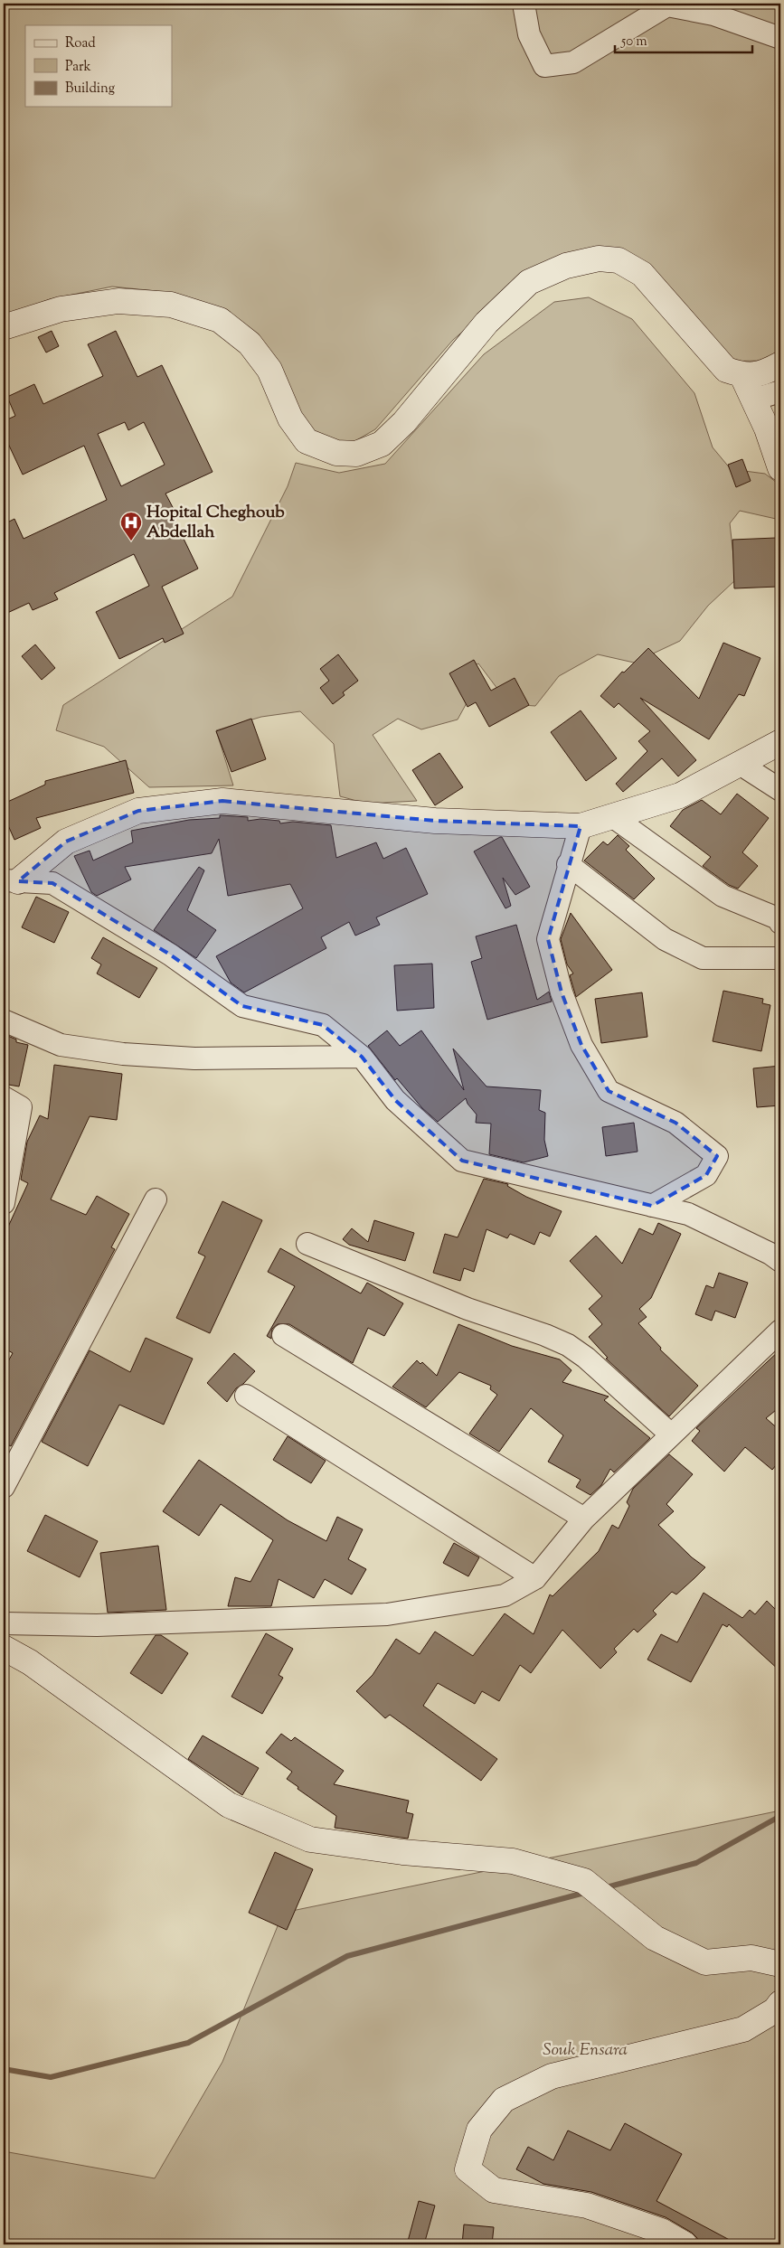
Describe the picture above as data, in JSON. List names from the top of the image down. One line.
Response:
{"parks":["Souk Ensara"],"places":{"hospital":["Hopital Cheghoub Abdellah"]},"legend":["Road","Park","Building"],"scale_bar":"50 m"}
